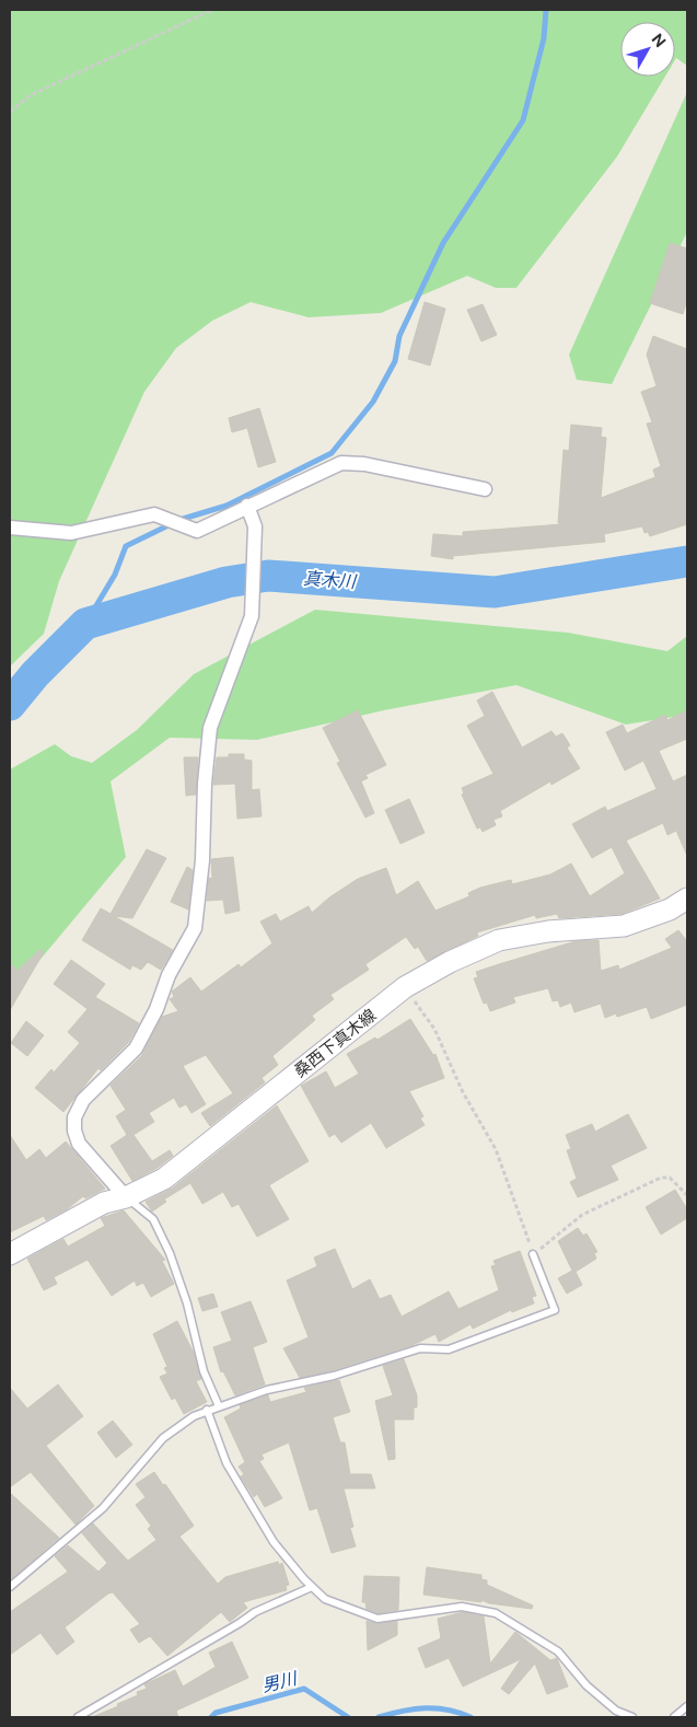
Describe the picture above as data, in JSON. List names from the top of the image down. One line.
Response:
{"streets":{"main road":["桑西下真木線"]},"water":["真木川","男川"],"north":"top right"}
